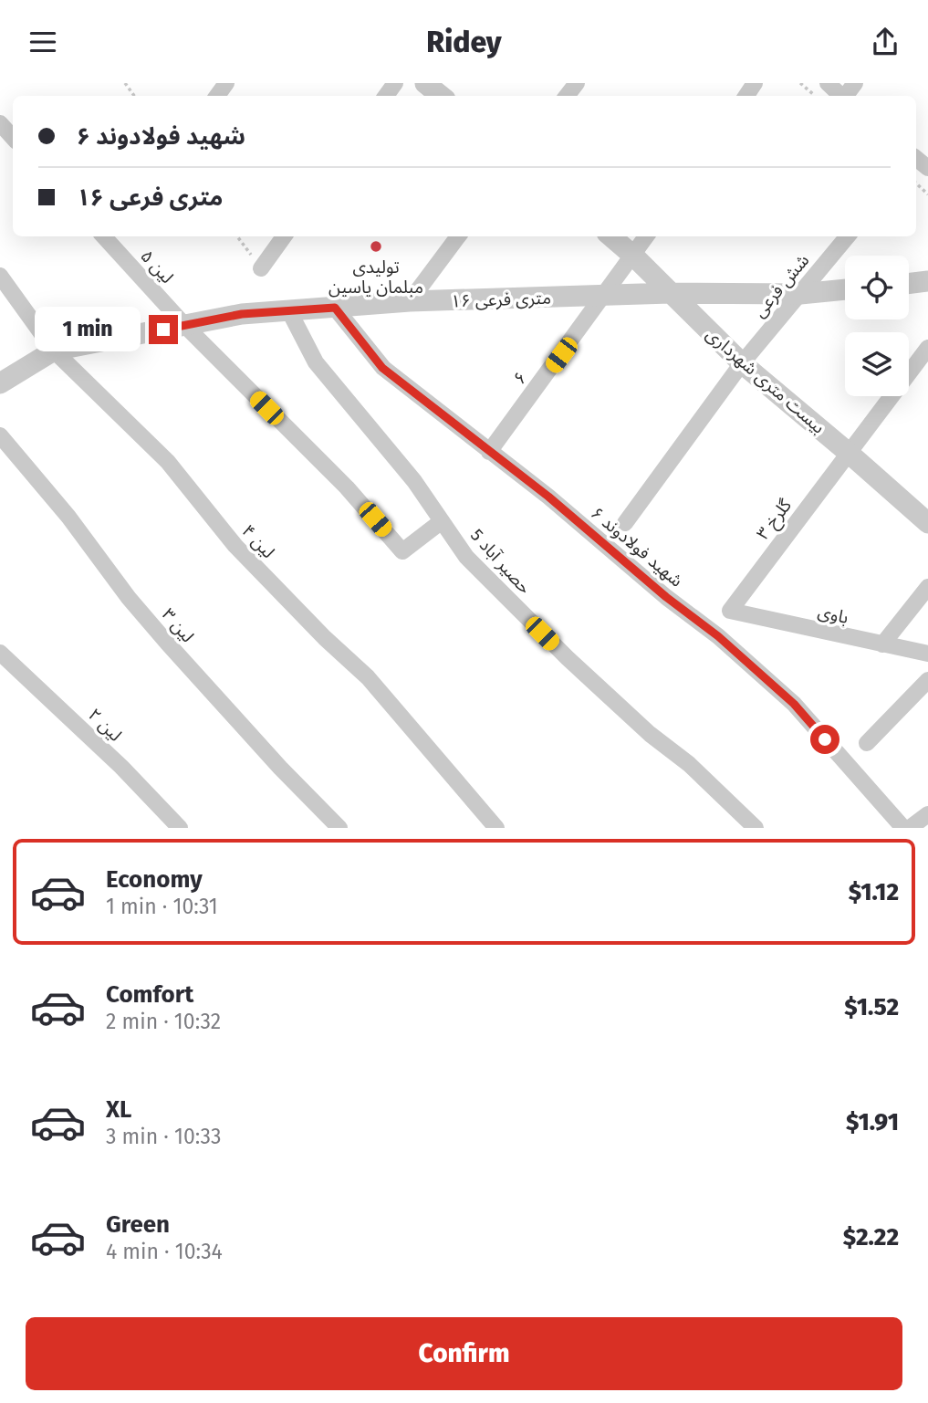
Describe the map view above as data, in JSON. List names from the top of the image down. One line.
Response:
{"streets":{"street":["لین ۵","شش فرعی","۱۶ متری فرعی","۶","بیست متری شهرداری","گلرخ ۳","لین ۴","شهید فولادوند ۶","حصیر آباد 5","باوی","لین ۳","لین ۲"]},"crossings":[["لین ۵","۱۶ متری فرعی"],["لین ۵","حصیر آباد 5"],["شش فرعی","۱۶ متری فرعی"],["شش فرعی","بیست متری شهرداری"],["۱۶ متری فرعی","۶"],["۱۶ متری فرعی","بیست متری شهرداری"],["۱۶ متری فرعی","لین ۴"],["۱۶ متری فرعی","شهید فولادوند ۶"],["۱۶ متری فرعی","حصیر آباد 5"],["۶","بیست متری شهرداری"],["۶","شهید فولادوند ۶"],["بیست متری شهرداری","گلرخ ۳"],["گلرخ ۳","باوی"]],"places":["تولیدی مبلمان یاسین"],"page":{"header":"Ridey","banner":["شهید فولادوند ۶","۱۶ متری فرعی"],"bubble":"1 min","list":[{"name":"Economy","note":"1 min · 10:31","value":"$1.12"},{"name":"Comfort","note":"2 min · 10:32","value":"$1.52"},{"name":"XL","note":"3 min · 10:33","value":"$1.91"},{"name":"Green","note":"4 min · 10:34","value":"$2.22"}],"buttons":"Confirm"}}
